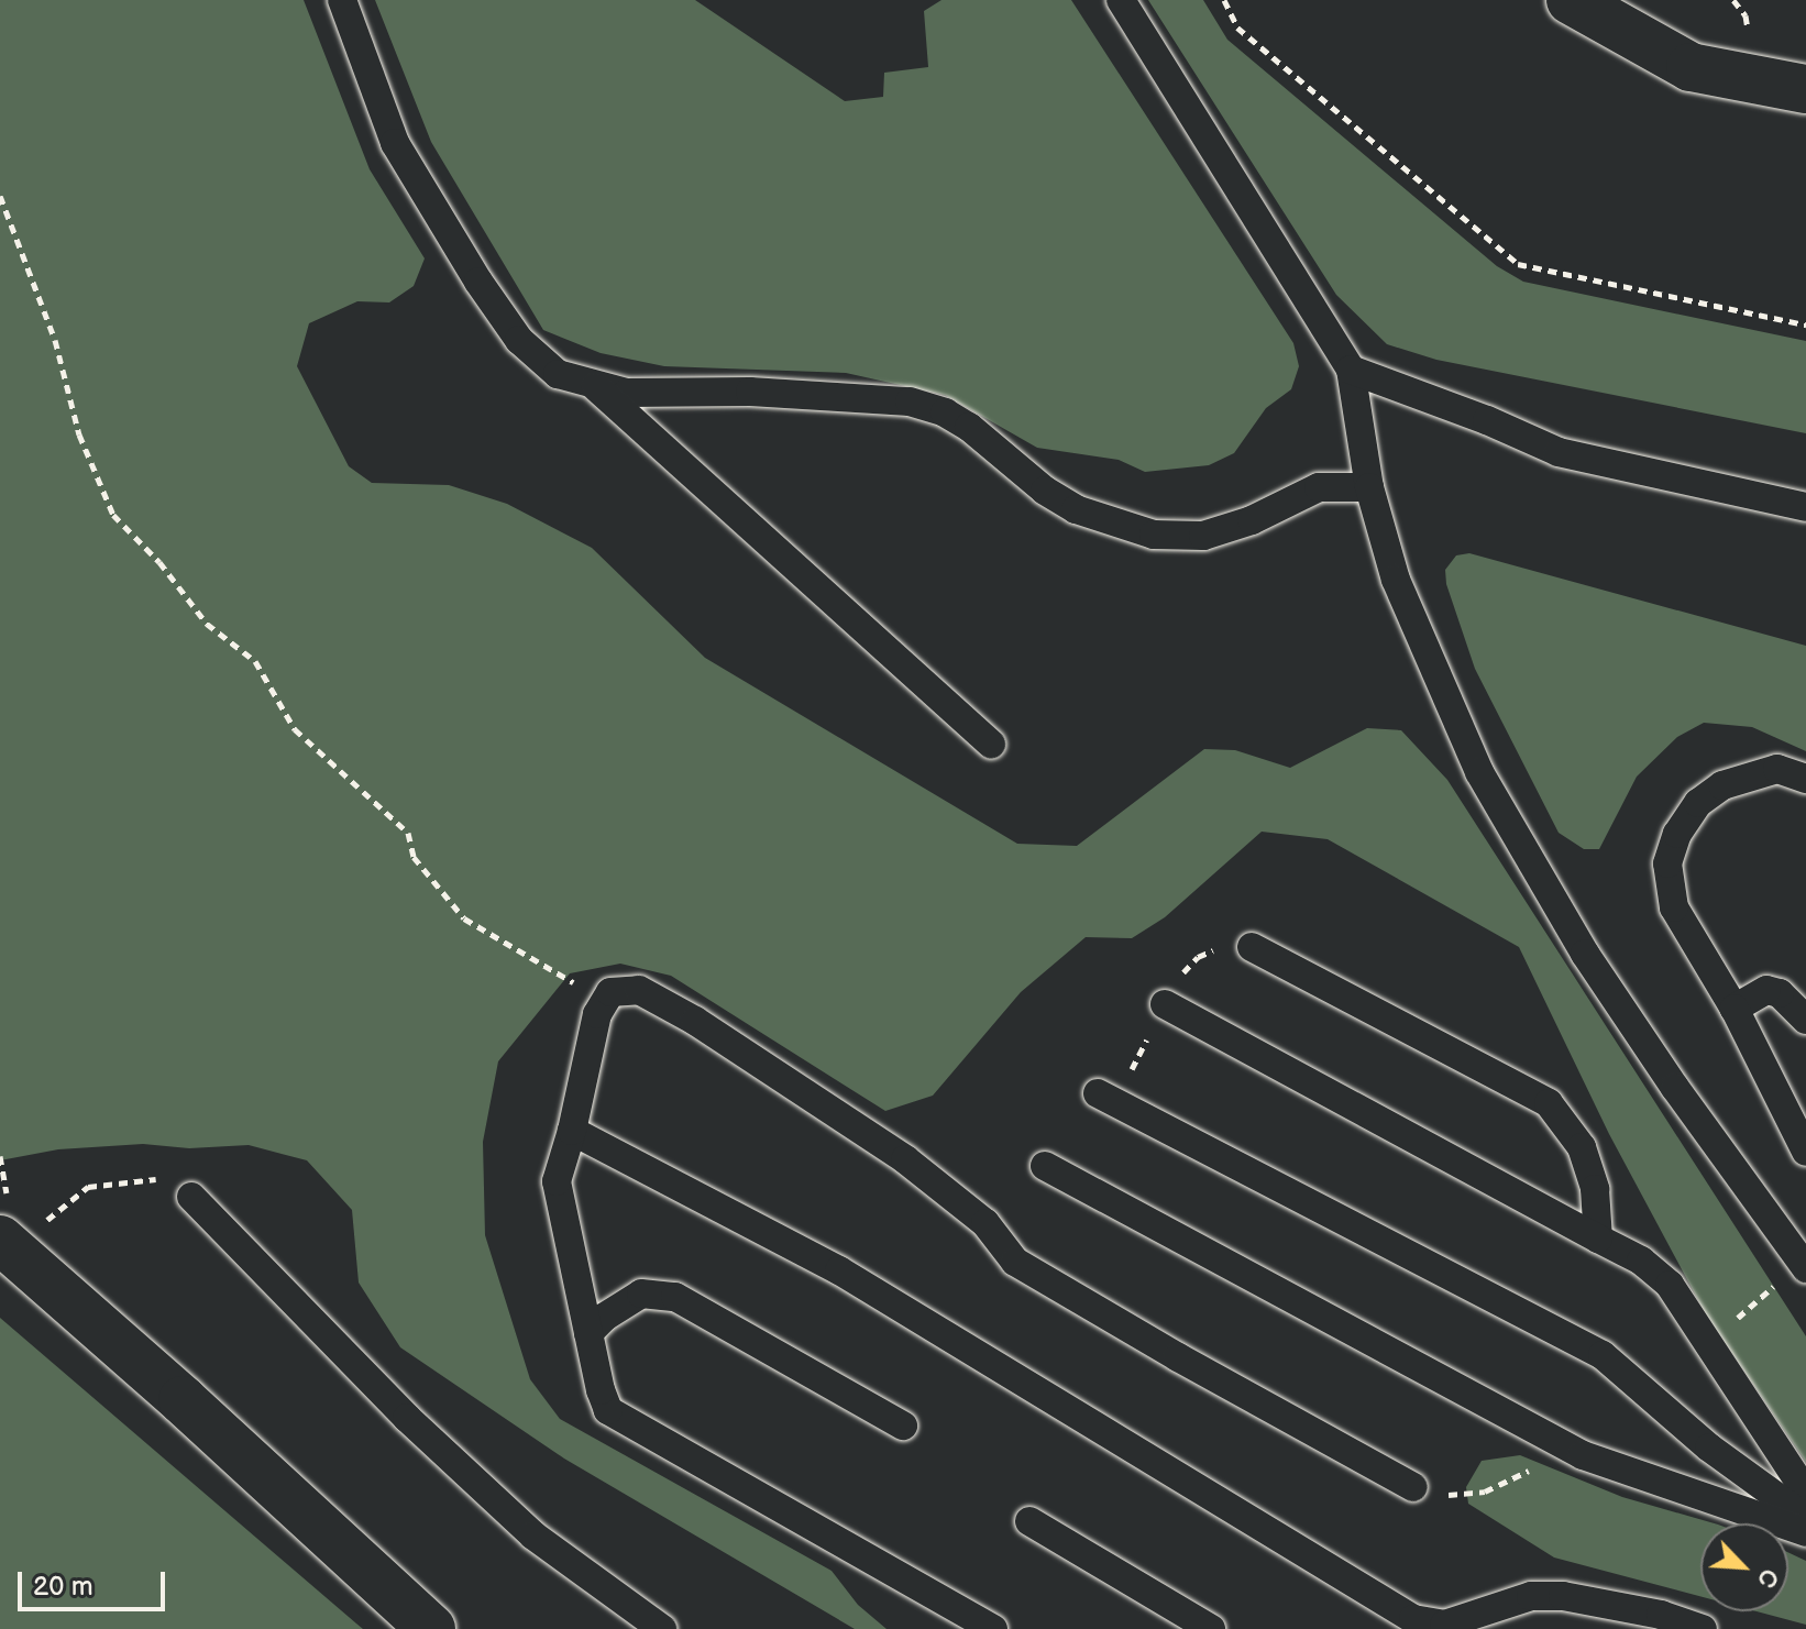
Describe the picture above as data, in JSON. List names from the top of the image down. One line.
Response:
{"scale_bar":"20 m","north":"bottom right"}
